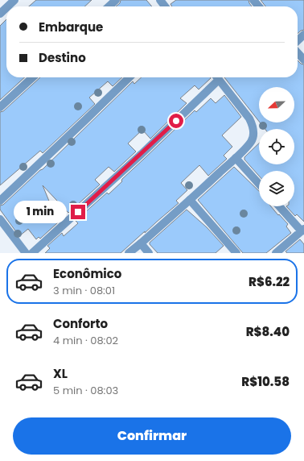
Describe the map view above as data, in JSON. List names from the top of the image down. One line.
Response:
{"north":"left","page":{"banner":["Embarque","Destino"],"bubble":"1 min","list":[{"name":"Econômico","note":"3 min · 08:01","value":"R$6.22"},{"name":"Conforto","note":"4 min · 08:02","value":"R$8.40"},{"name":"XL","note":"5 min · 08:03","value":"R$10.58"}],"buttons":"Confirmar"}}
